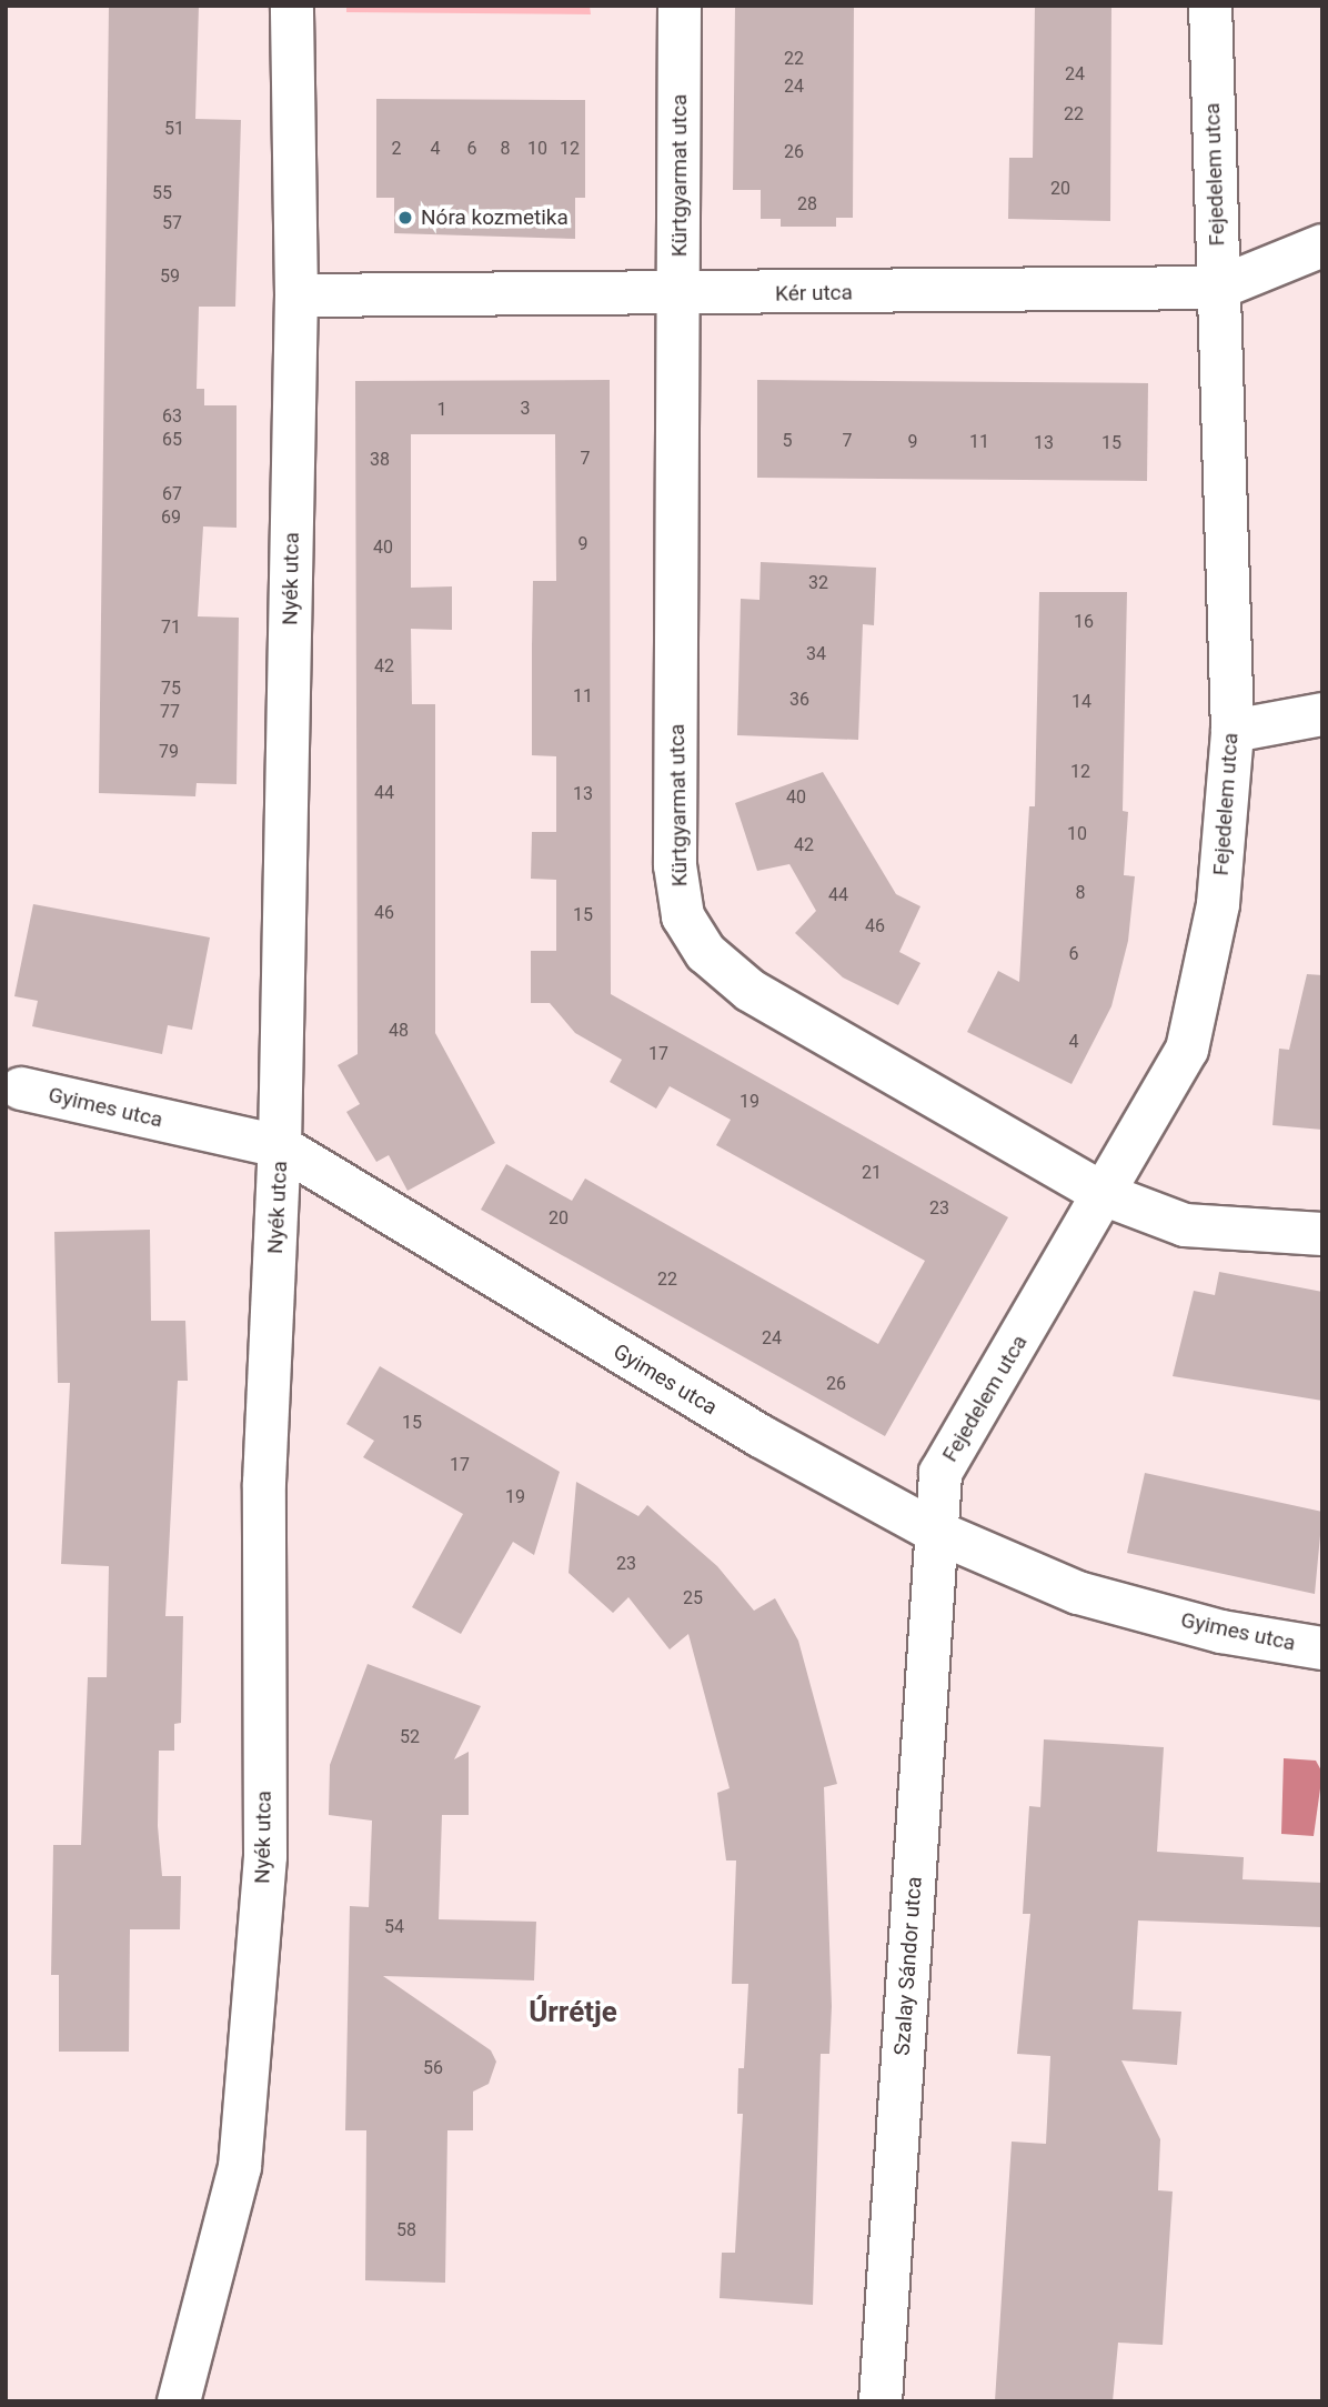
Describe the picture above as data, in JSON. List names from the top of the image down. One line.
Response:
{"streets":{"street":["Fejedelem utca","Kürtgyarmat utca","Kér utca","Nyék utca","Gyimes utca","Szalay Sándor utca"]},"crossings":[["Fejedelem utca","Kürtgyarmat utca"],["Fejedelem utca","Kér utca"],["Fejedelem utca","Gyimes utca"],["Fejedelem utca","Szalay Sándor utca"],["Kürtgyarmat utca","Kér utca"],["Kér utca","Nyék utca"],["Nyék utca","Gyimes utca"],["Gyimes utca","Szalay Sándor utca"]],"districts":["Úrrétje"],"places":["Nóra kozmetika"],"house_numbers":["22","24","24","22","51","2","4","6","8","10","12","26","20","55","28","57","59","3","1","63","65","5","7","9","11","13","15","7","38","67","69","9","40","32","16","71","34","42","75","11","36","14","77","79","12","44","13","40","10","42","8","44","46","15","46","6","48","4","17","19","21","23","20","22","24","26","15","17","19","23","25","52","54","56","58"]}
